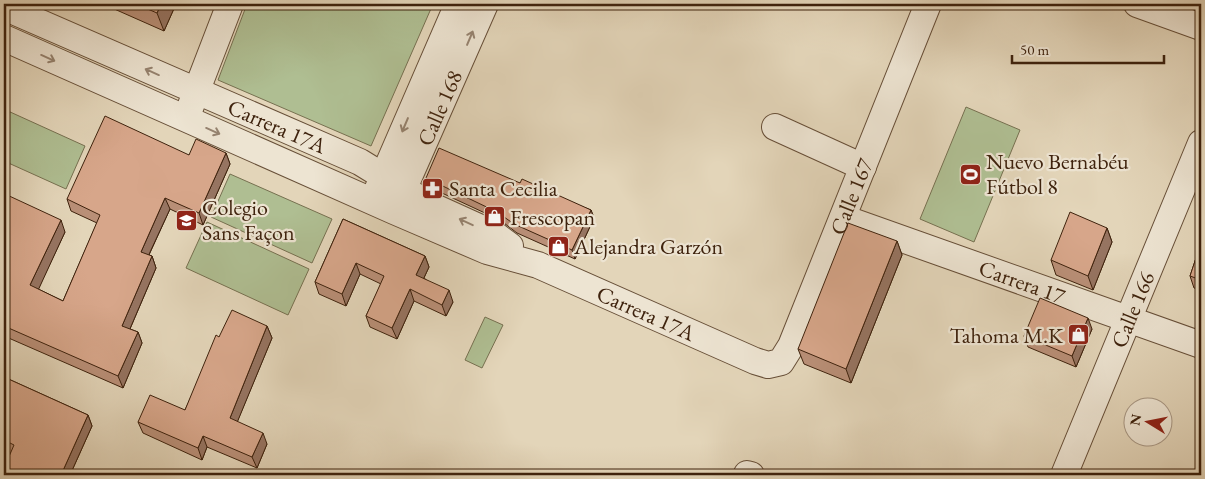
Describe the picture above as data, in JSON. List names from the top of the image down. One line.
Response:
{"streets":{"street":["Calle 168","Carrera 17A","Calle 167","Carrera 17","Calle 166"]},"crossings":[["Calle 168","Carrera 17A"],["Carrera 17A","Calle 167"],["Calle 167","Carrera 17"],["Carrera 17","Calle 166"]],"places":{"sports":["Nuevo Bernabéu Fútbol 8"],"pharmacy":["Santa Cecilia"],"shop":["Frescopan","Alejandra Garzón","Tahoma M.K"],"school or university":["Colegio Sans Façon"]},"scale_bar":"50 m","north":"left"}
